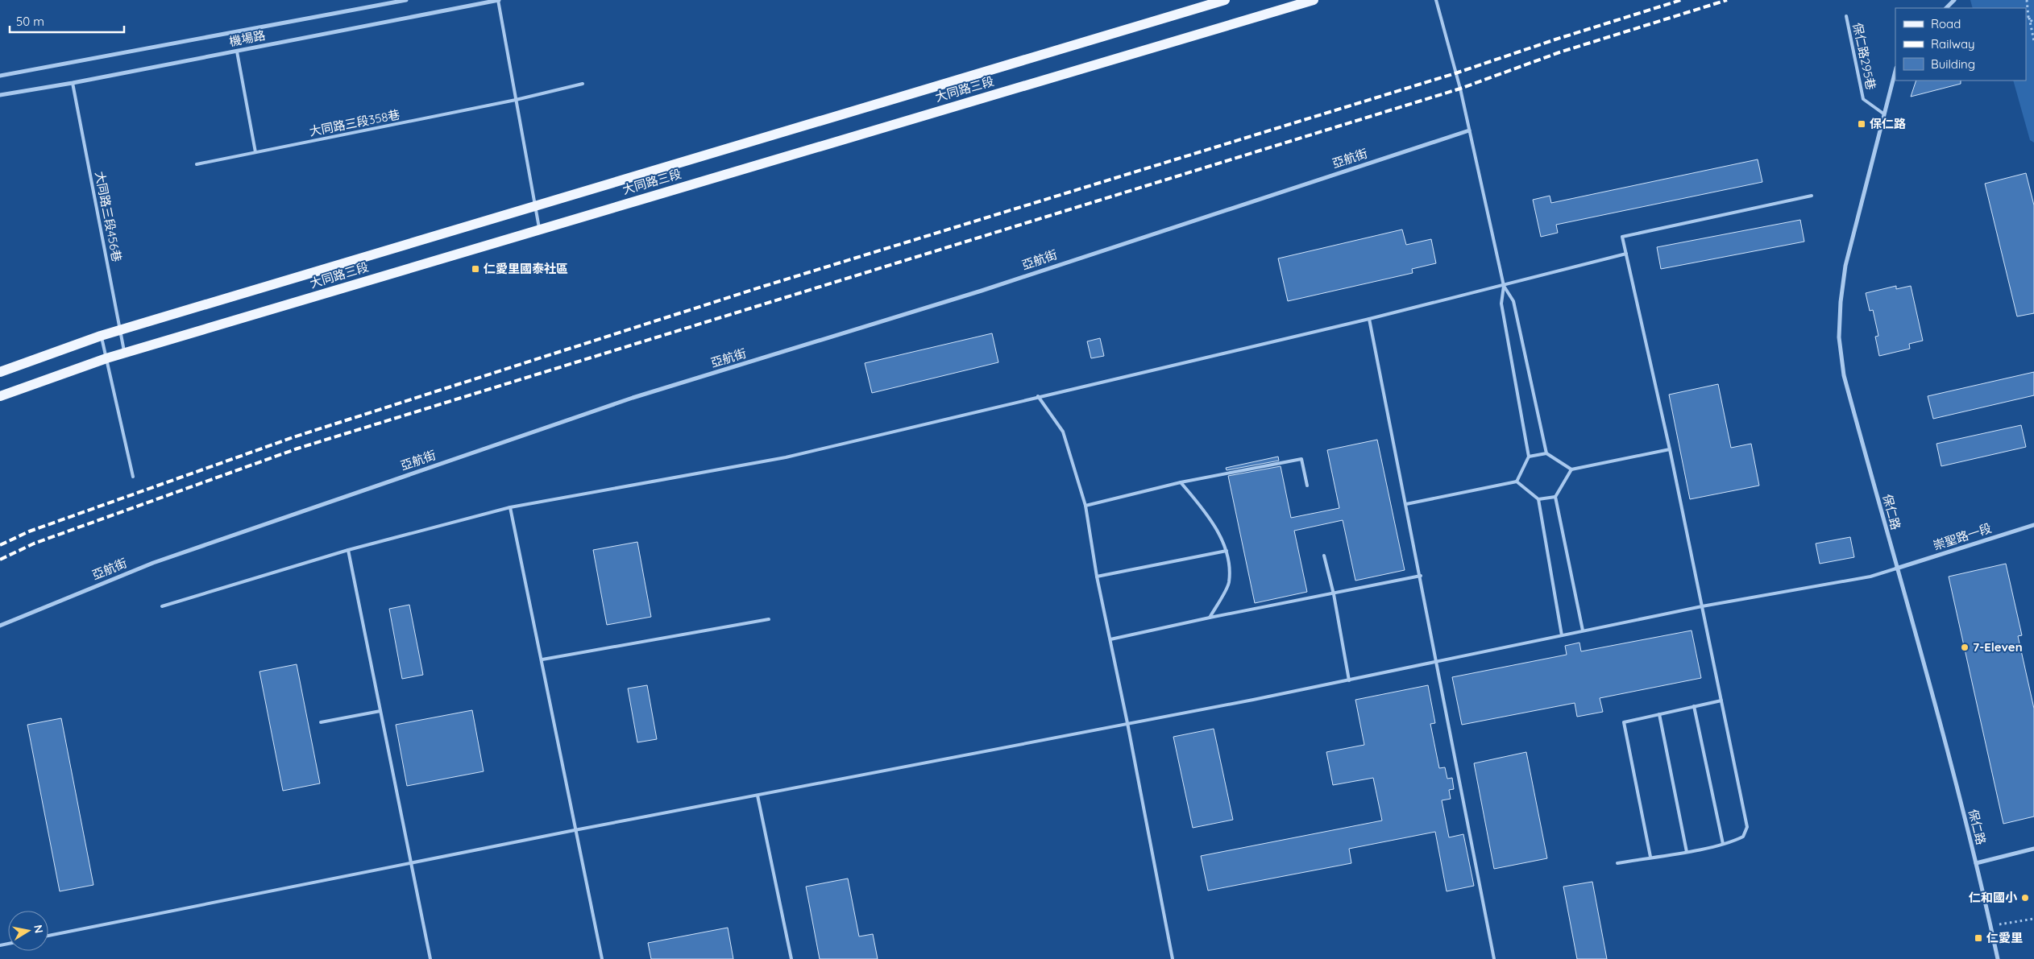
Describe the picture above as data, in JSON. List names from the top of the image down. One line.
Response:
{"streets":{"main road":["大同路三段"],"street":["機場路","亞航街","保仁路","崇聖路一段"],"lane":["保仁路295巷","大同路三段358巷","大同路三段456巷"]},"crossings":[["機場路","大同路三段456巷"],["保仁路295巷","保仁路"],["大同路三段","大同路三段456巷"],["保仁路","崇聖路一段"]],"places":{"transit":["保仁路","仁愛里國泰社區","仁愛里"],"other":["7-Eleven","仁和國小"]},"legend":["Road","Railway","Building"],"scale_bar":"50 m","north":"right"}
